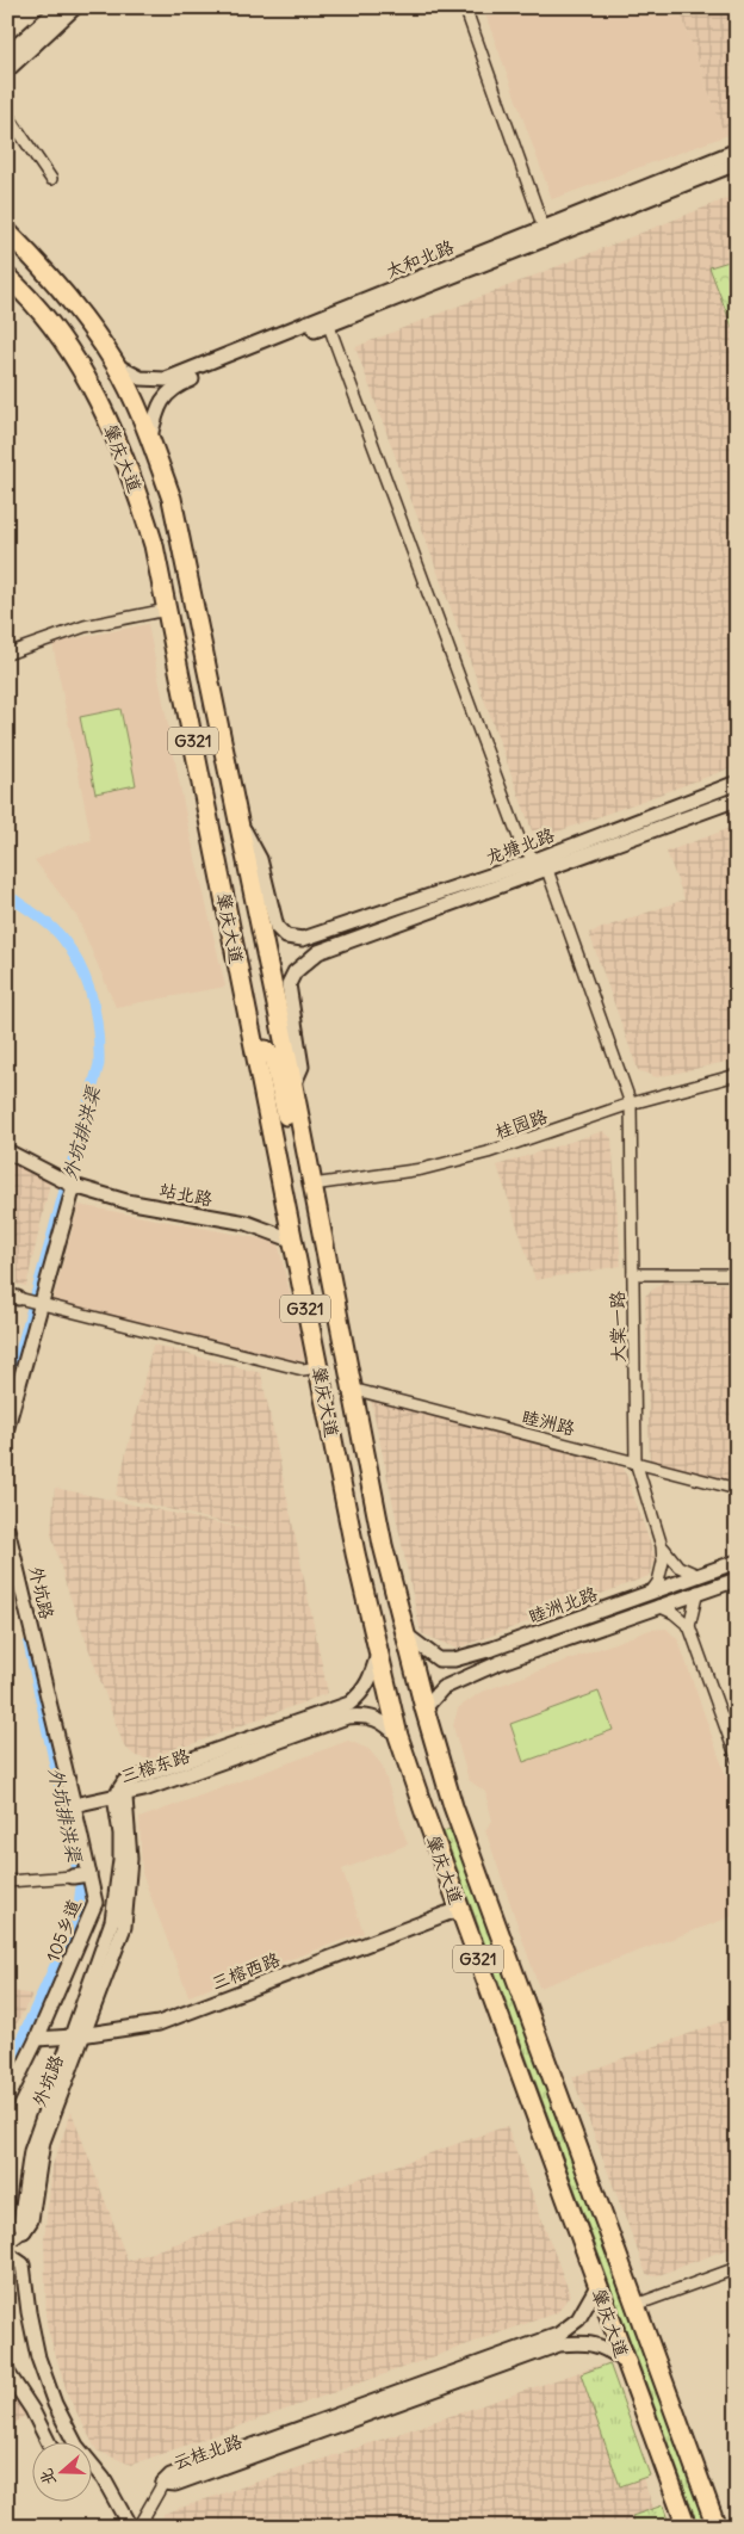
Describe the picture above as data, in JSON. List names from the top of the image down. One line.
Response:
{"streets":{"highway":["肇庆大道","G321"],"street":["太和北路","龙塘北路","桂园路","站北路","大棠一路","睦洲路","外坑路","睦洲北路","三榕东路","105乡道","三榕西路","云桂北路"]},"crossings":[["太和北路","肇庆大道"],["肇庆大道","G321"],["肇庆大道","龙塘北路"],["肇庆大道","桂园路"],["肇庆大道","站北路"],["肇庆大道","睦洲路"],["肇庆大道","三榕西路"],["G321","睦洲路"],["G321","睦洲北路"],["龙塘北路","大棠一路"],["桂园路","大棠一路"],["大棠一路","睦洲路"],["外坑路","三榕东路"],["外坑路","105乡道"],["外坑路","三榕西路"],["105乡道","三榕西路"]],"water":["外坑排洪渠"],"north":"left"}
